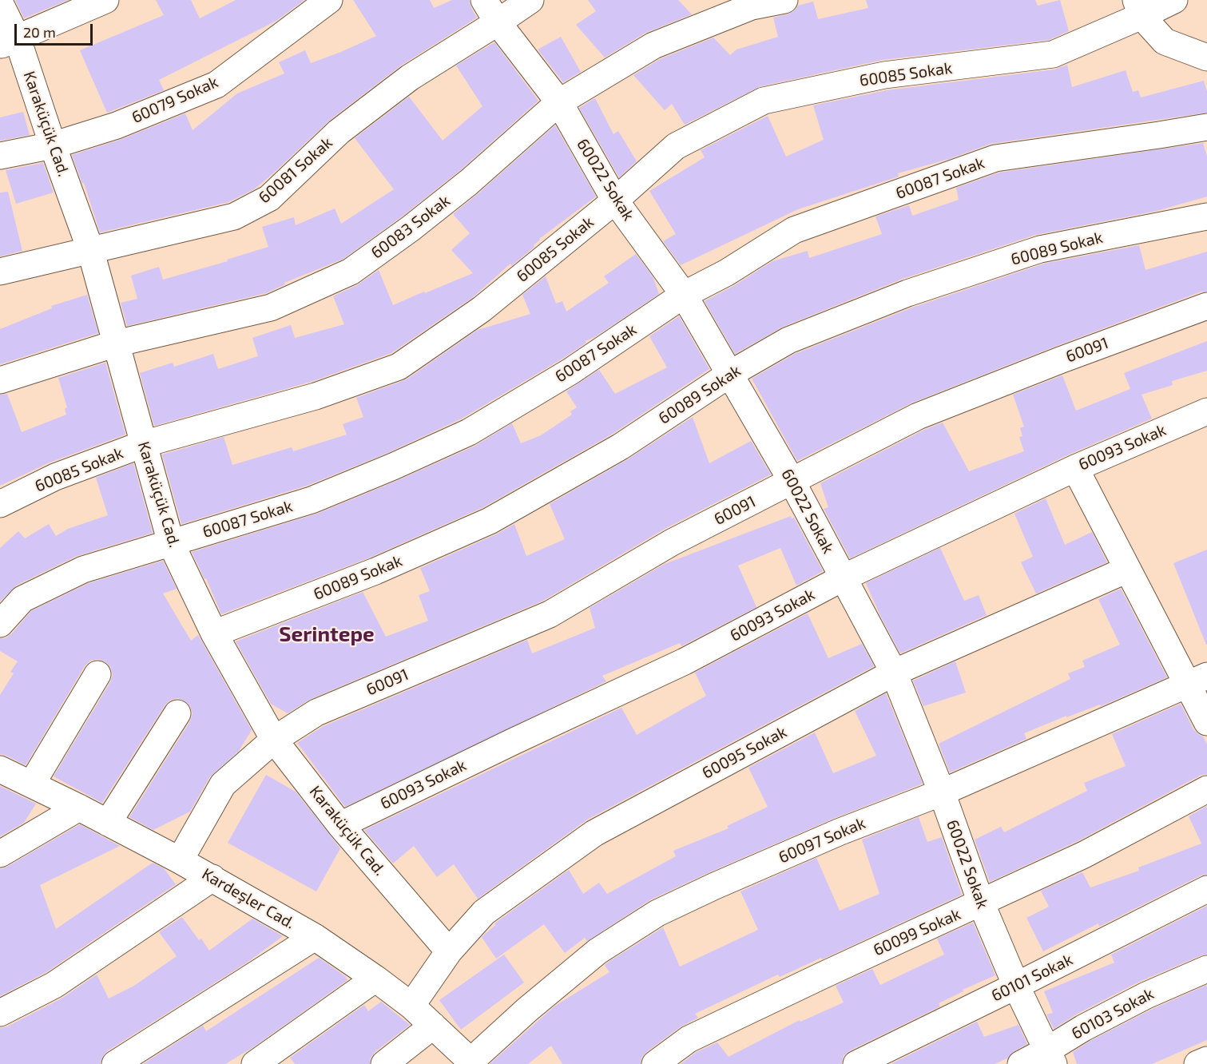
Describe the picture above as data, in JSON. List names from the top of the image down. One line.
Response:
{"streets":{"street":["60085 Sokak","60079 Sokak","Karaküçük Cad.","60081 Sokak","60087 Sokak","60022 Sokak","60083 Sokak","60089 Sokak","60091","60093 Sokak","60095 Sokak","60097 Sokak","Kardeşler Cad.","60099 Sokak","60101 Sokak","60103 Sokak"]},"crossings":[["60085 Sokak","Karaküçük Cad."],["60085 Sokak","60022 Sokak"],["60079 Sokak","Karaküçük Cad."],["Karaküçük Cad.","60081 Sokak"],["Karaküçük Cad.","60087 Sokak"],["Karaküçük Cad.","60083 Sokak"],["Karaküçük Cad.","60089 Sokak"],["Karaküçük Cad.","60091"],["Karaküçük Cad.","60093 Sokak"],["Karaküçük Cad.","60095 Sokak"],["60081 Sokak","60022 Sokak"],["60087 Sokak","60022 Sokak"],["60022 Sokak","60083 Sokak"],["60022 Sokak","60089 Sokak"],["60022 Sokak","60091"],["60022 Sokak","60093 Sokak"],["60022 Sokak","60095 Sokak"],["60022 Sokak","60097 Sokak"],["60022 Sokak","60099 Sokak"],["60022 Sokak","60101 Sokak"],["60022 Sokak","60103 Sokak"],["60091","Kardeşler Cad."],["60095 Sokak","Kardeşler Cad."],["60097 Sokak","Kardeşler Cad."]],"districts":["Serintepe"],"scale_bar":"20 m"}
